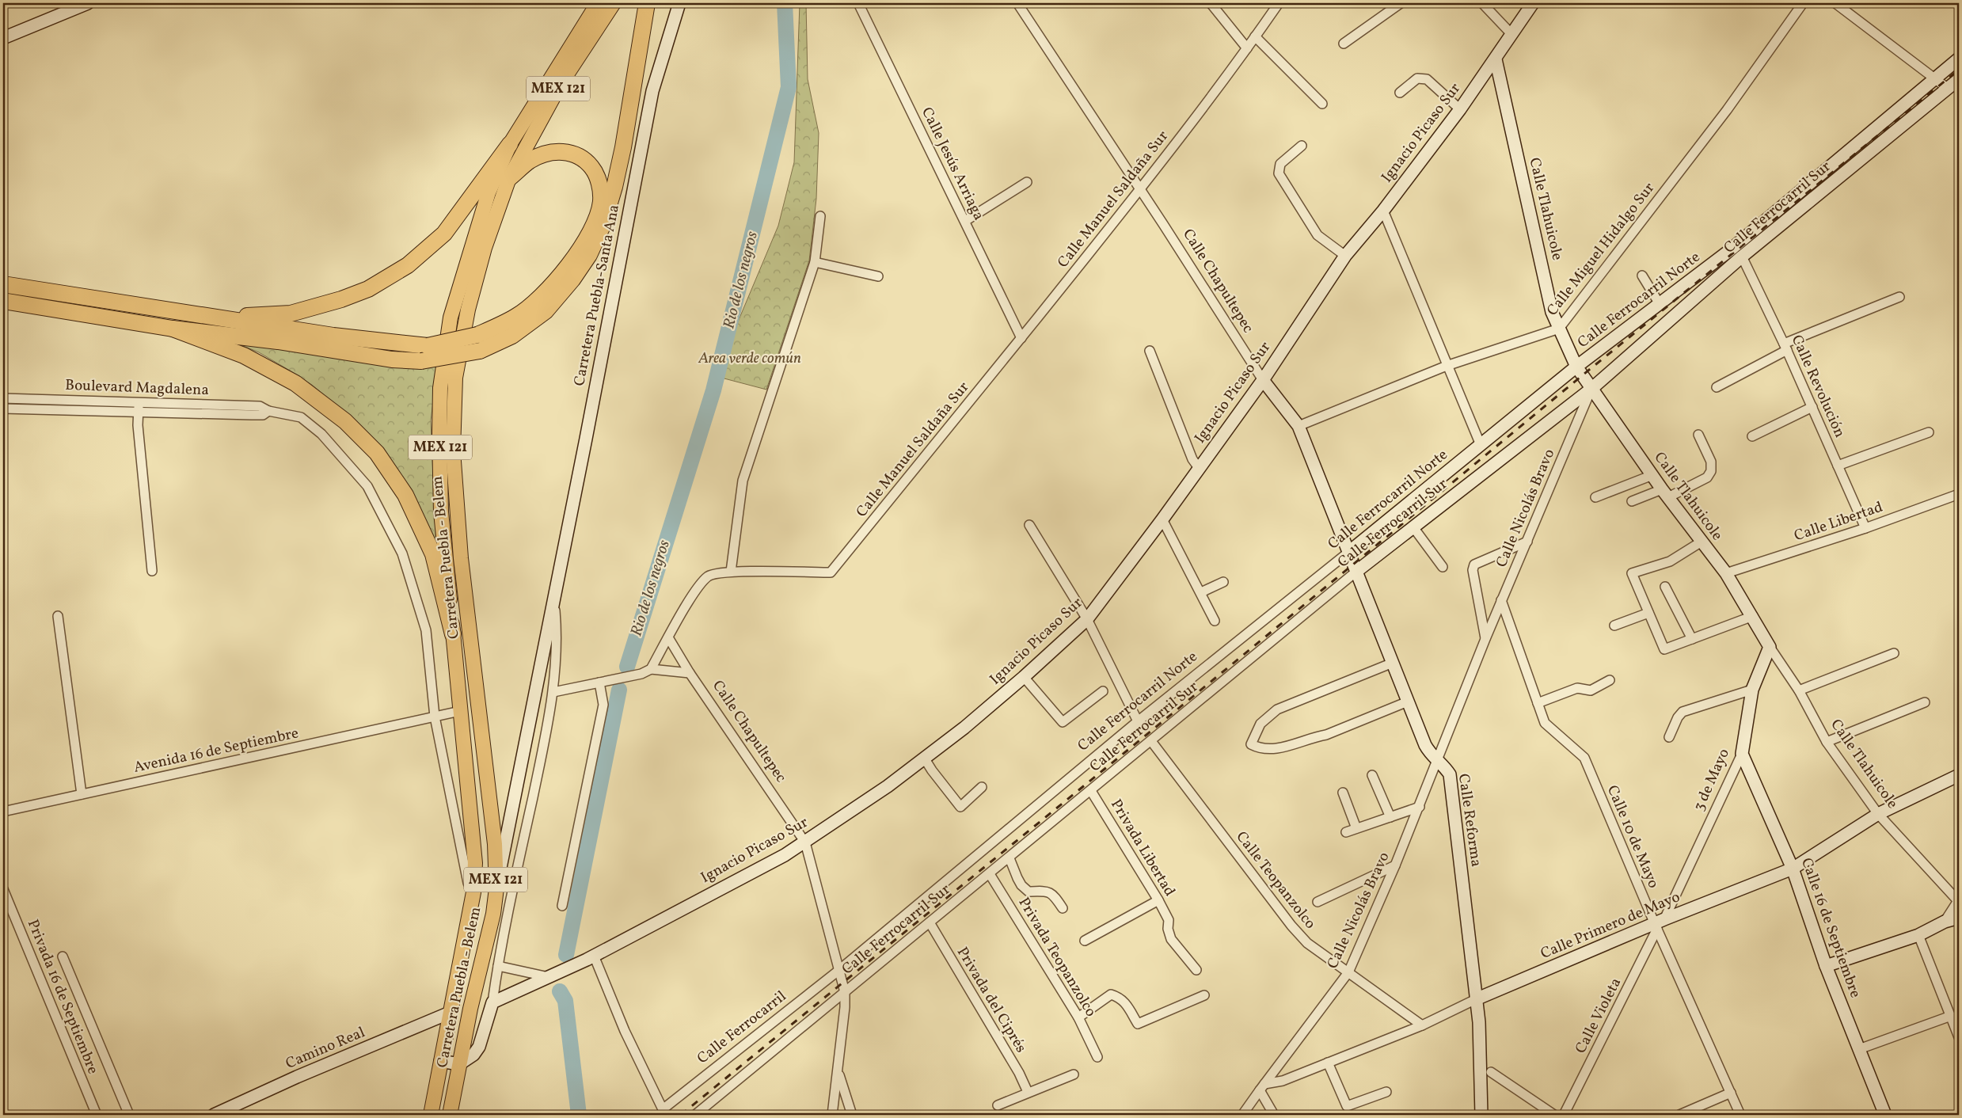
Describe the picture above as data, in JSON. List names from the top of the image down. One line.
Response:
{"streets":{"main road":["MEX 121","Ignacio Picaso Sur","Calle Ferrocarril Sur","Calle Tlahuicole","Calle Chapultepec","Carretera Puebla-Santa Ana","Calle Ferrocarril Norte","Carretera Puebla - Belem","3 de Mayo","Calle Reforma","Calle Primero de Mayo","Calle 16 de Septiembre","Camino Real"],"street":["Calle Jesús Arriaga","Calle Manuel Saldaña Sur","Calle Miguel Hidalgo Sur","Calle Revolución","Boulevard Magdalena","Calle Nicolás Bravo","Calle Libertad","Avenida 16 de Septiembre","Calle 10 de Mayo","Privada Libertad","Calle Teopanzolco","Privada Teopanzolco","Privada 16 de Septiembre","Privada del Ciprés","Calle Violeta","Calle Ferrocarril"]},"crossings":[["Ignacio Picaso Sur","Calle Tlahuicole"],["Ignacio Picaso Sur","Calle Chapultepec"],["Ignacio Picaso Sur","Calle Ferrocarril"],["Calle Jesús Arriaga","Calle Manuel Saldaña Sur"],["Calle Manuel Saldaña Sur","Calle Chapultepec"],["Calle Ferrocarril Sur","Calle Tlahuicole"],["Calle Ferrocarril Sur","Calle Chapultepec"],["Calle Ferrocarril Sur","Calle Revolución"],["Calle Ferrocarril Sur","Calle Nicolás Bravo"],["Calle Ferrocarril Sur","Calle Reforma"],["Calle Ferrocarril Sur","Privada Libertad"],["Calle Ferrocarril Sur","Calle Teopanzolco"],["Calle Ferrocarril Sur","Privada Teopanzolco"],["Calle Ferrocarril Sur","Privada del Ciprés"],["Calle Tlahuicole","Calle Miguel Hidalgo Sur"],["Calle Tlahuicole","Calle Ferrocarril Norte"],["Calle Tlahuicole","Calle Nicolás Bravo"],["Calle Tlahuicole","Calle Libertad"],["Calle Tlahuicole","3 de Mayo"],["Calle Tlahuicole","Calle Primero de Mayo"],["Calle Miguel Hidalgo Sur","Calle Chapultepec"],["Calle Chapultepec","Calle Ferrocarril Norte"],["Calle Chapultepec","Calle Reforma"],["Calle Chapultepec","Calle Ferrocarril"],["Carretera Puebla-Santa Ana","Carretera Puebla - Belem"],["Calle Ferrocarril Norte","Calle Reforma"],["Calle Ferrocarril Norte","Calle Ferrocarril"],["Calle Revolución","Calle Libertad"],["Boulevard Magdalena","Avenida 16 de Septiembre"],["Calle Nicolás Bravo","Calle Reforma"],["Calle Nicolás Bravo","Calle 10 de Mayo"],["Calle Nicolás Bravo","Calle Teopanzolco"],["Calle Nicolás Bravo","Calle Primero de Mayo"],["Carretera Puebla - Belem","Avenida 16 de Septiembre"],["Carretera Puebla - Belem","Camino Real"],["3 de Mayo","Calle 10 de Mayo"],["3 de Mayo","Calle Primero de Mayo"],["3 de Mayo","Calle 16 de Septiembre"],["3 de Mayo","Calle Violeta"],["Calle Reforma","Calle Primero de Mayo"],["Calle 10 de Mayo","Calle Primero de Mayo"],["Calle 10 de Mayo","Calle Violeta"],["Calle Teopanzolco","Calle Primero de Mayo"],["Calle Primero de Mayo","Calle 16 de Septiembre"],["Calle Primero de Mayo","Calle Violeta"]],"water":["Rio de los negros"],"parks":["Area verde común"]}
